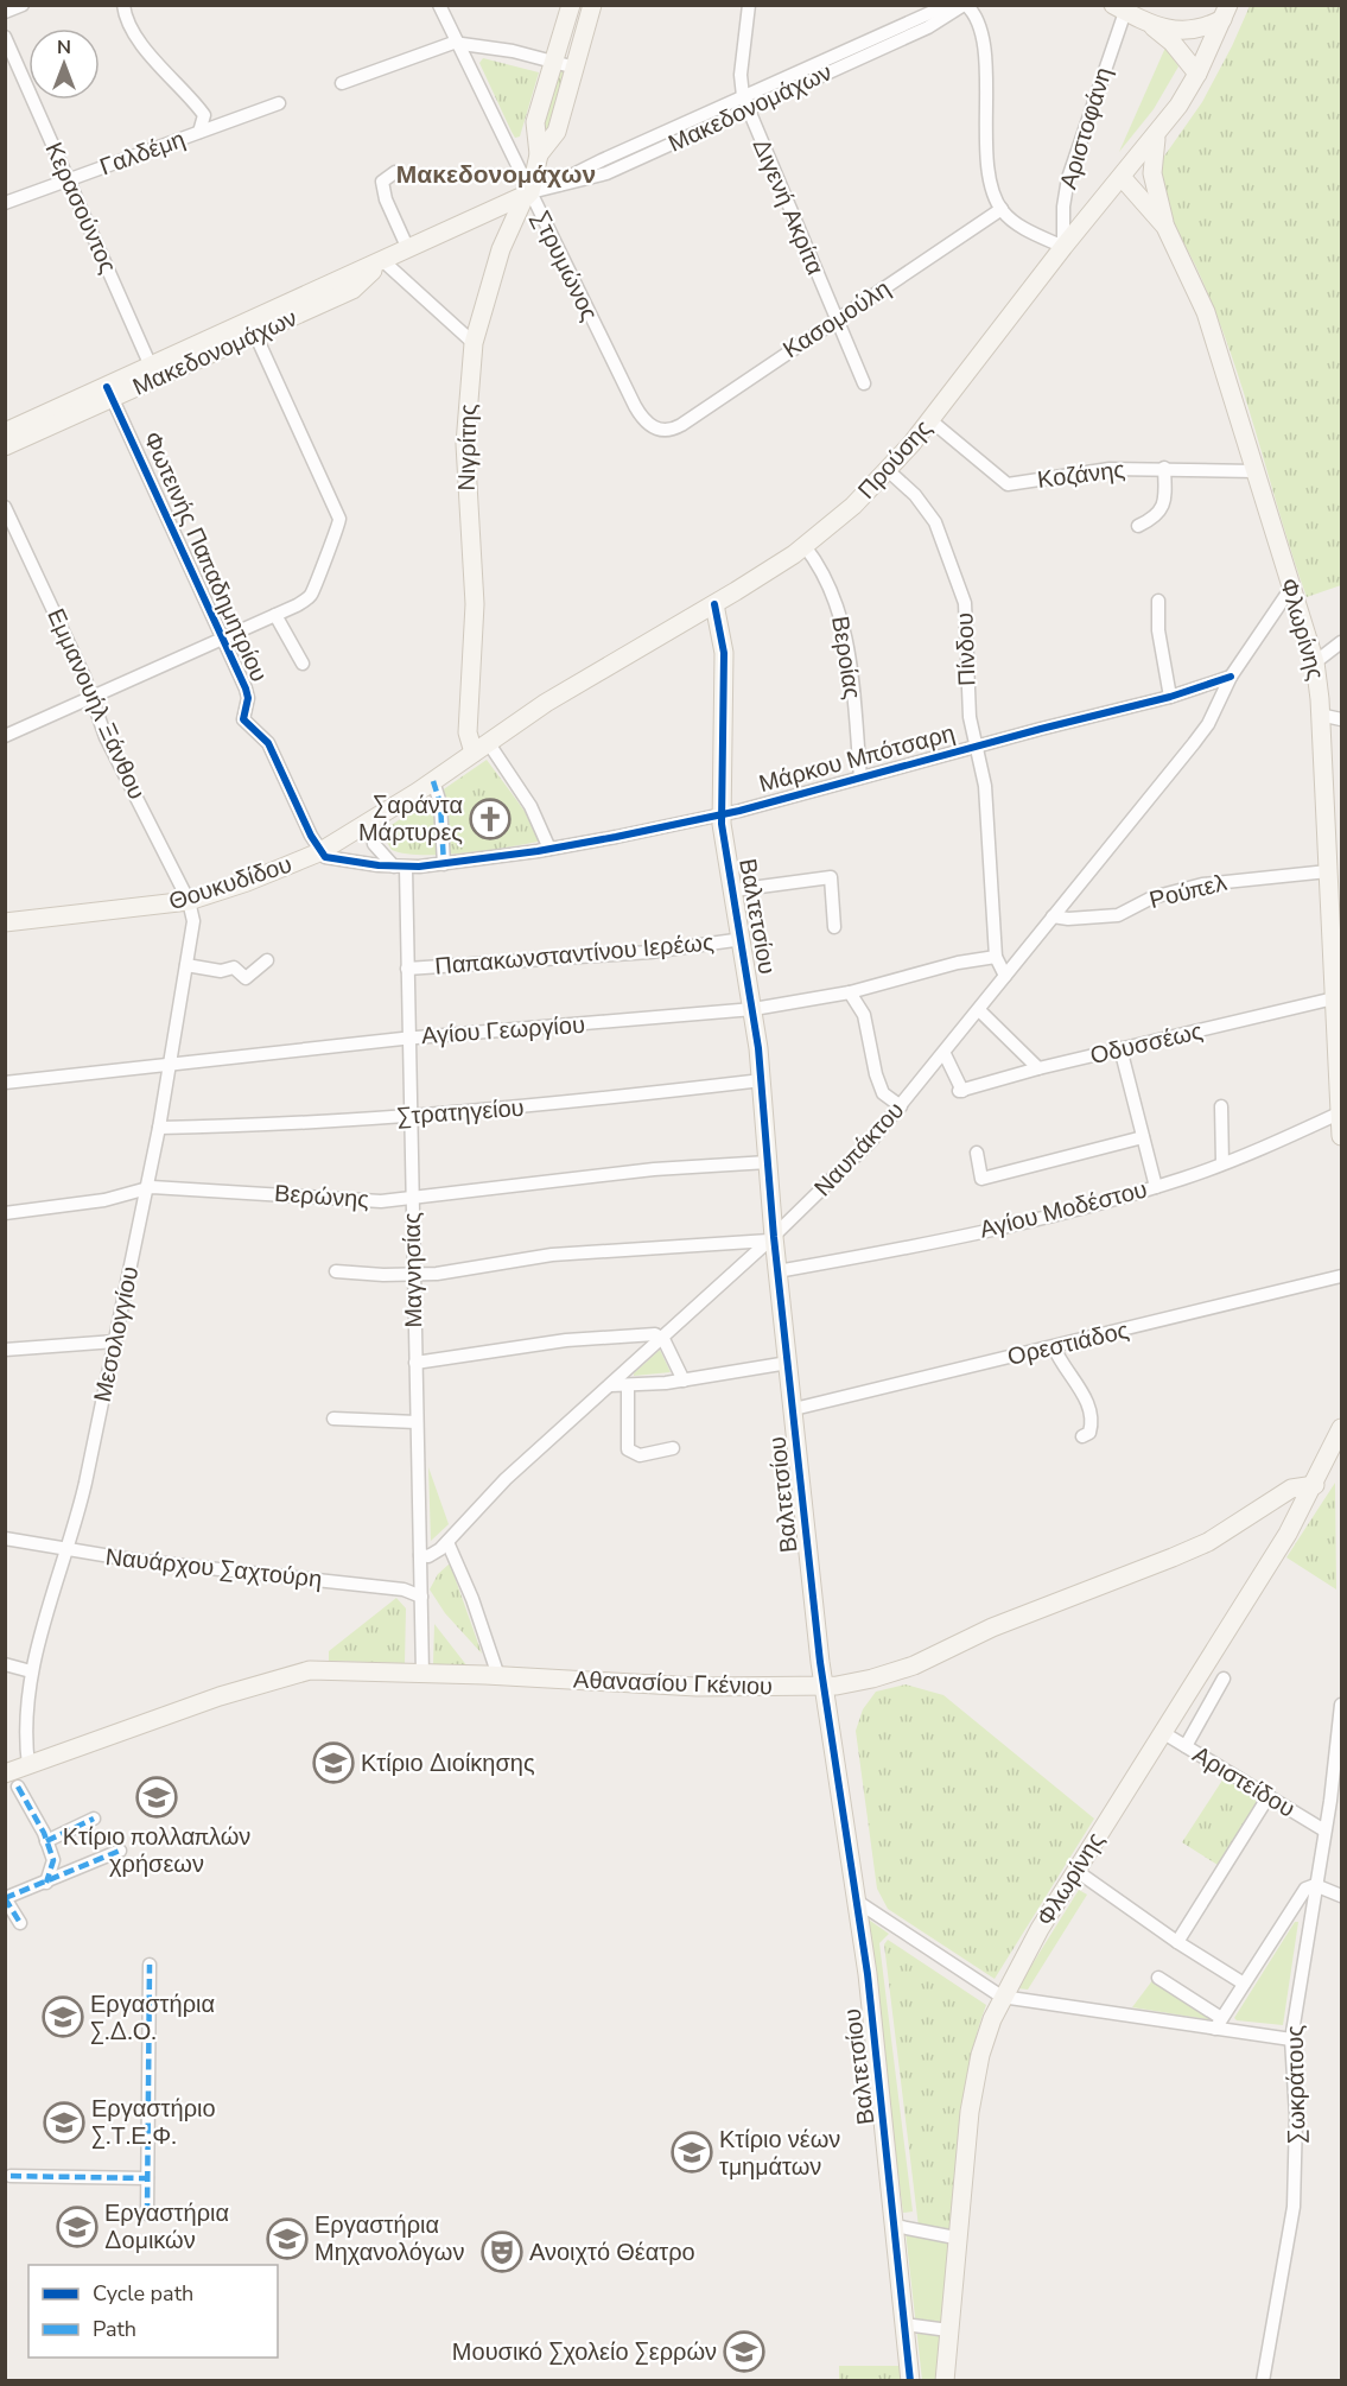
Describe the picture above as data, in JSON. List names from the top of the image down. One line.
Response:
{"streets":{"street":["Μακεδονομάχων","Αριστοφάνη","Γαλδέμη","Διγενή Ακρίτα","Κερασούντος","Στρυμώνος","Κασομούλη","Νιγρίτης","Προύσης","Κοζάνης","Φωτεινής Παπαδημητρίου","Φλωρίνης","Πίνδου","Βεροίας","Εμμανουήλ Ξάνθου","Μάρκου Μπότσαρη","Θουκυδίδου","Ρούπελ","Βαλτετσίου","Παπακωνσταντίνου Ιερέως","Αγίου Γεωργίου","Οδυσσέως","Στρατηγείου","Ναυπάκτου","Βερώνης","Αγίου Μοδέστου","Μαγνησίας","Μεσολογγίου","Ορεστιάδος","Ναυάρχου Σαχτούρη","Αθανασίου Γκένιου","Αριστείδου","Σωκράτους"]},"crossings":[["Μακεδονομάχων","Διγενή Ακρίτα"],["Μακεδονομάχων","Κερασούντος"],["Μακεδονομάχων","Στρυμώνος"],["Μακεδονομάχων","Νιγρίτης"],["Μακεδονομάχων","Φωτεινής Παπαδημητρίου"],["Αριστοφάνη","Προύσης"],["Γαλδέμη","Κερασούντος"],["Διγενή Ακρίτα","Κασομούλη"],["Στρυμώνος","Κασομούλη"],["Στρυμώνος","Νιγρίτης"],["Νιγρίτης","Προύσης"],["Προύσης","Κοζάνης"],["Προύσης","Φλωρίνης"],["Προύσης","Πίνδου"],["Προύσης","Βεροίας"],["Προύσης","Θουκυδίδου"],["Προύσης","Βαλτετσίου"],["Κοζάνης","Φλωρίνης"],["Φωτεινής Παπαδημητρίου","Μάρκου Μπότσαρη"],["Φωτεινής Παπαδημητρίου","Θουκυδίδου"],["Φλωρίνης","Ρούπελ"],["Φλωρίνης","Οδυσσέως"],["Φλωρίνης","Αγίου Μοδέστου"],["Φλωρίνης","Αθανασίου Γκένιου"],["Φλωρίνης","Αριστείδου"],["Πίνδου","Μάρκου Μπότσαρη"],["Πίνδου","Αγίου Γεωργίου"],["Πίνδου","Ναυπάκτου"],["Βεροίας","Μάρκου Μπότσαρη"],["Εμμανουήλ Ξάνθου","Θουκυδίδου"],["Εμμανουήλ Ξάνθου","Μεσολογγίου"],["Μάρκου Μπότσαρη","Θουκυδίδου"],["Μάρκου Μπότσαρη","Βαλτετσίου"],["Μάρκου Μπότσαρη","Ναυπάκτου"],["Μάρκου Μπότσαρη","Μαγνησίας"],["Θουκυδίδου","Μεσολογγίου"],["Ρούπελ","Ναυπάκτου"],["Βαλτετσίου","Παπακωνσταντίνου Ιερέως"],["Βαλτετσίου","Αγίου Γεωργίου"],["Βαλτετσίου","Στρατηγείου"],["Βαλτετσίου","Ναυπάκτου"],["Βαλτετσίου","Βερώνης"],["Βαλτετσίου","Αγίου Μοδέστου"],["Βαλτετσίου","Ορεστιάδος"],["Βαλτετσίου","Αθανασίου Γκένιου"],["Παπακωνσταντίνου Ιερέως","Μαγνησίας"],["Αγίου Γεωργίου","Μαγνησίας"],["Αγίου Γεωργίου","Μεσολογγίου"],["Οδυσσέως","Ναυπάκτου"],["Στρατηγείου","Μαγνησίας"],["Στρατηγείου","Μεσολογγίου"],["Ναυπάκτου","Μαγνησίας"],["Βερώνης","Μαγνησίας"],["Βερώνης","Μεσολογγίου"],["Μαγνησίας","Ναυάρχου Σαχτούρη"],["Μαγνησίας","Αθανασίου Γκένιου"],["Μεσολογγίου","Ναυάρχου Σαχτούρη"],["Μεσολογγίου","Αθανασίου Γκένιου"],["Αριστείδου","Σωκράτους"]],"districts":["Μακεδονομάχων"],"places":{"church":["Σαράντα Μάρτυρες"],"school or university":["Κτίριο Διοίκησης","Κτίριο πολλαπλών χρήσεων","Εργαστήρια Σ.Δ.Ο.","Εργαστήριο Σ.Τ.Ε.Φ.","Κτίριο νέων τμημάτων","Εργαστήρια Δομικών","Εργαστήρια Μηχανολόγων","Μουσικό Σχολείο Σερρών"],"theatre":["Ανοιχτό Θέατρο"]},"legend":["Cycle path","Path"],"north":"top"}
